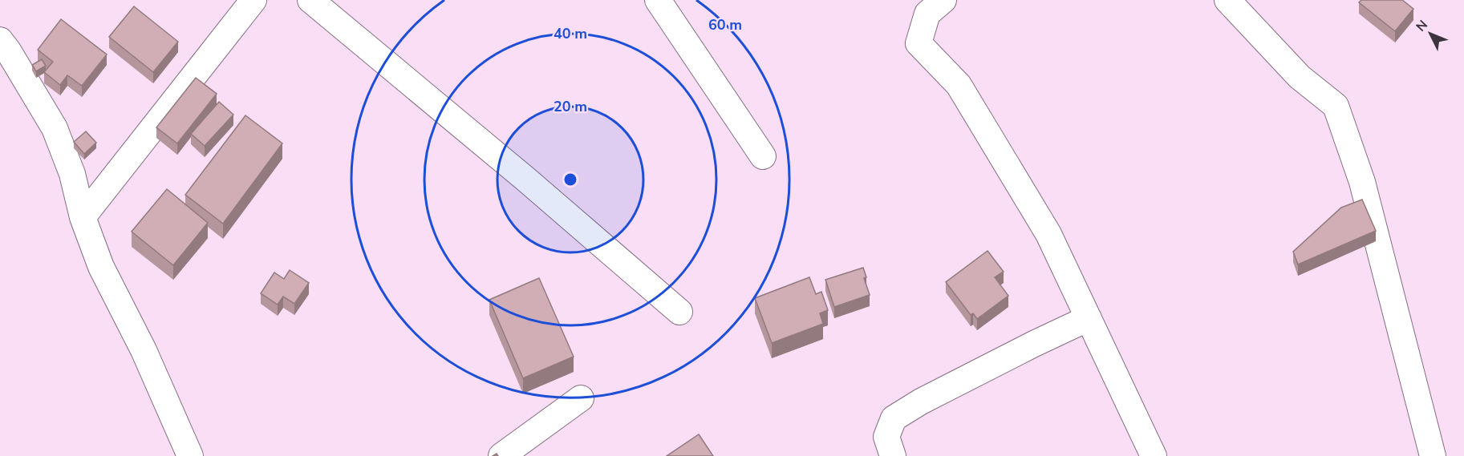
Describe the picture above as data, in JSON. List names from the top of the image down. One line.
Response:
{"north":"top left","rings":["60 m","40 m","20 m"]}
